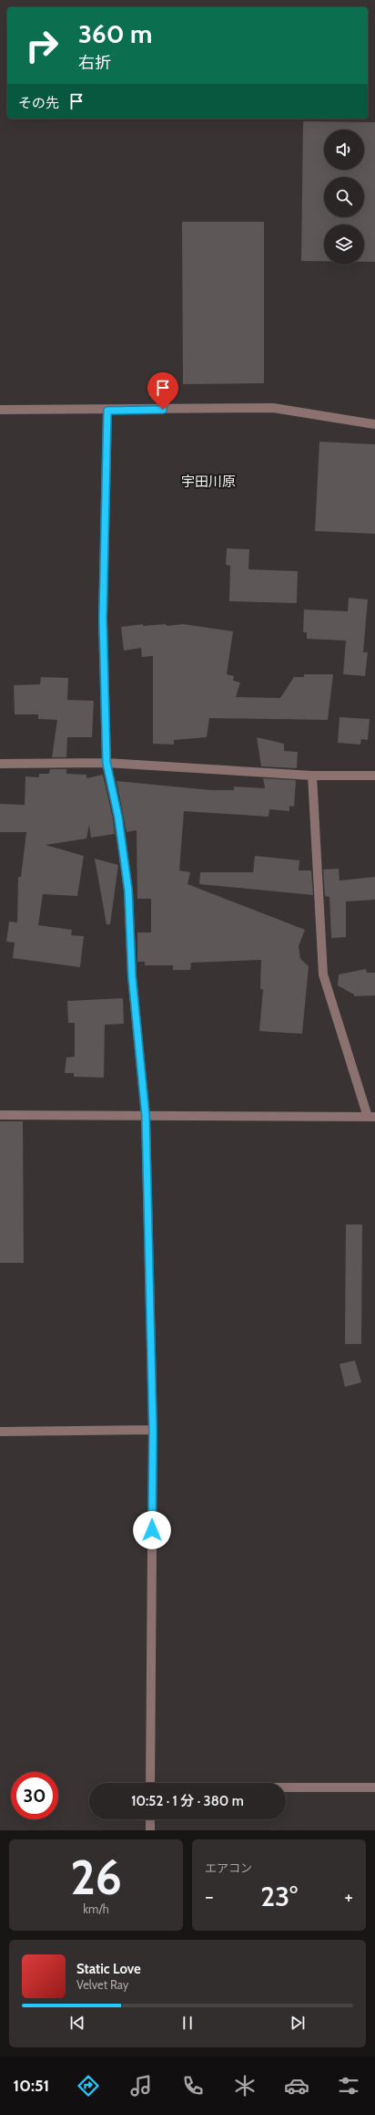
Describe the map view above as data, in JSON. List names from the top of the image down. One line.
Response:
{"districts":["宇田川原"],"page":{"turn":["360 m","右折"],"then":"その先","limit":"30","trip":"10:52 · 1 分 · 380 m","tile":[["26","km/h"],"エアコン"],"heat":["−","23°","+"],"song":["Static Love","Velvet Ray"],"tabs":"10:51"}}
